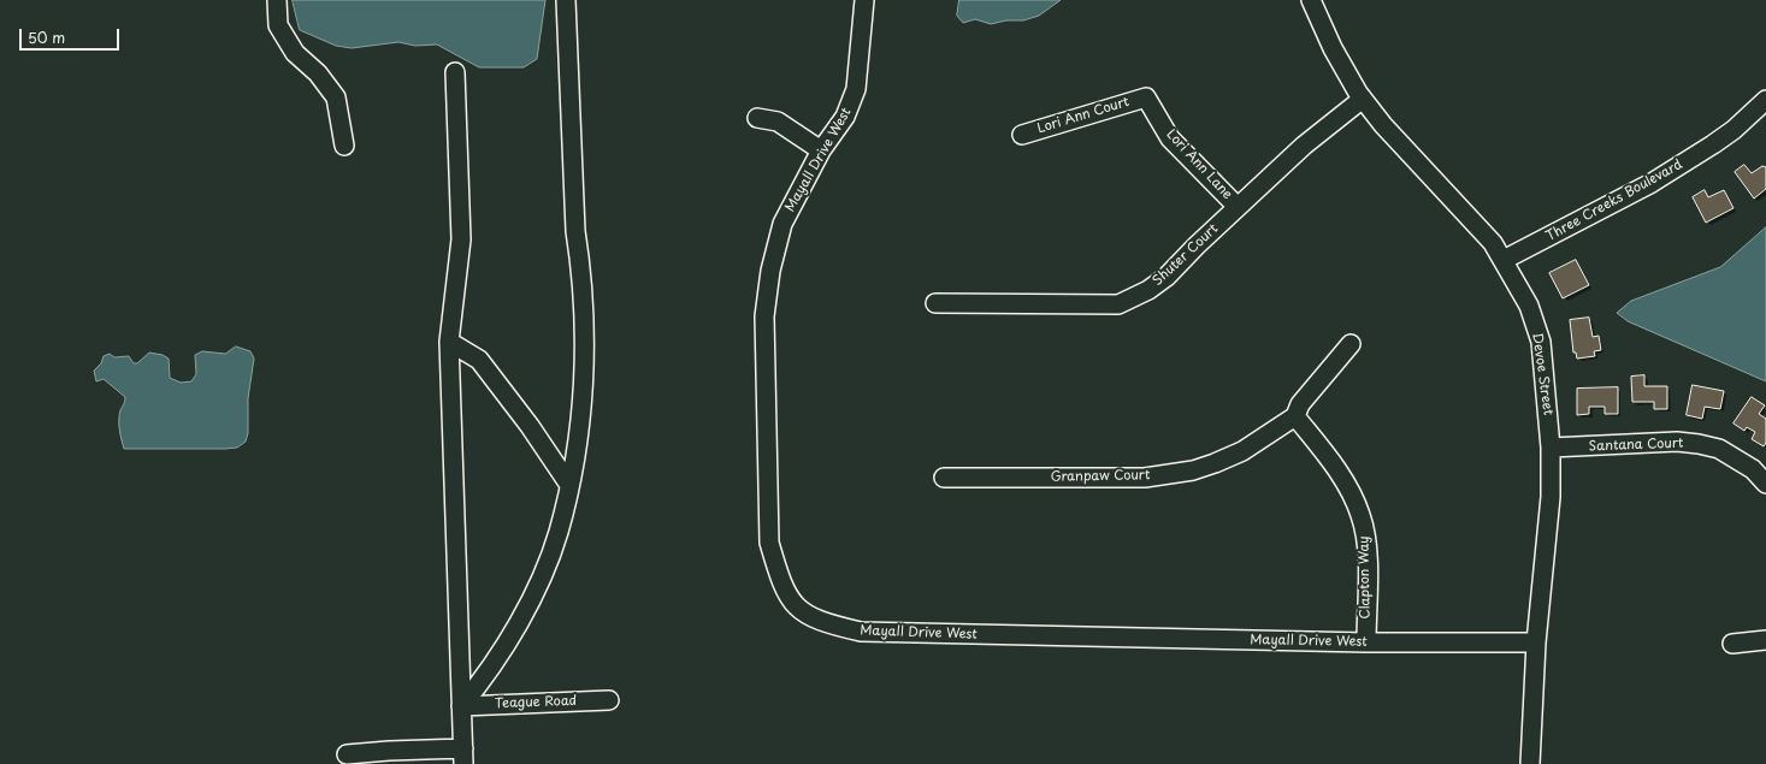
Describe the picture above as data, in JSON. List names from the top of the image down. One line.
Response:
{"streets":{"street":["Lori Ann Court","Mayall Drive West","Lori Ann Lane","Three Creeks Boulevard","Shuter Court","Devoe Street","Santana Court","Granpaw Court","Clapton Way","Teague Road"]},"crossings":[["Lori Ann Court","Lori Ann Lane"],["Mayall Drive West","Devoe Street"],["Mayall Drive West","Clapton Way"],["Lori Ann Lane","Shuter Court"],["Three Creeks Boulevard","Devoe Street"],["Shuter Court","Devoe Street"],["Devoe Street","Santana Court"],["Granpaw Court","Clapton Way"]],"scale_bar":"50 m"}
